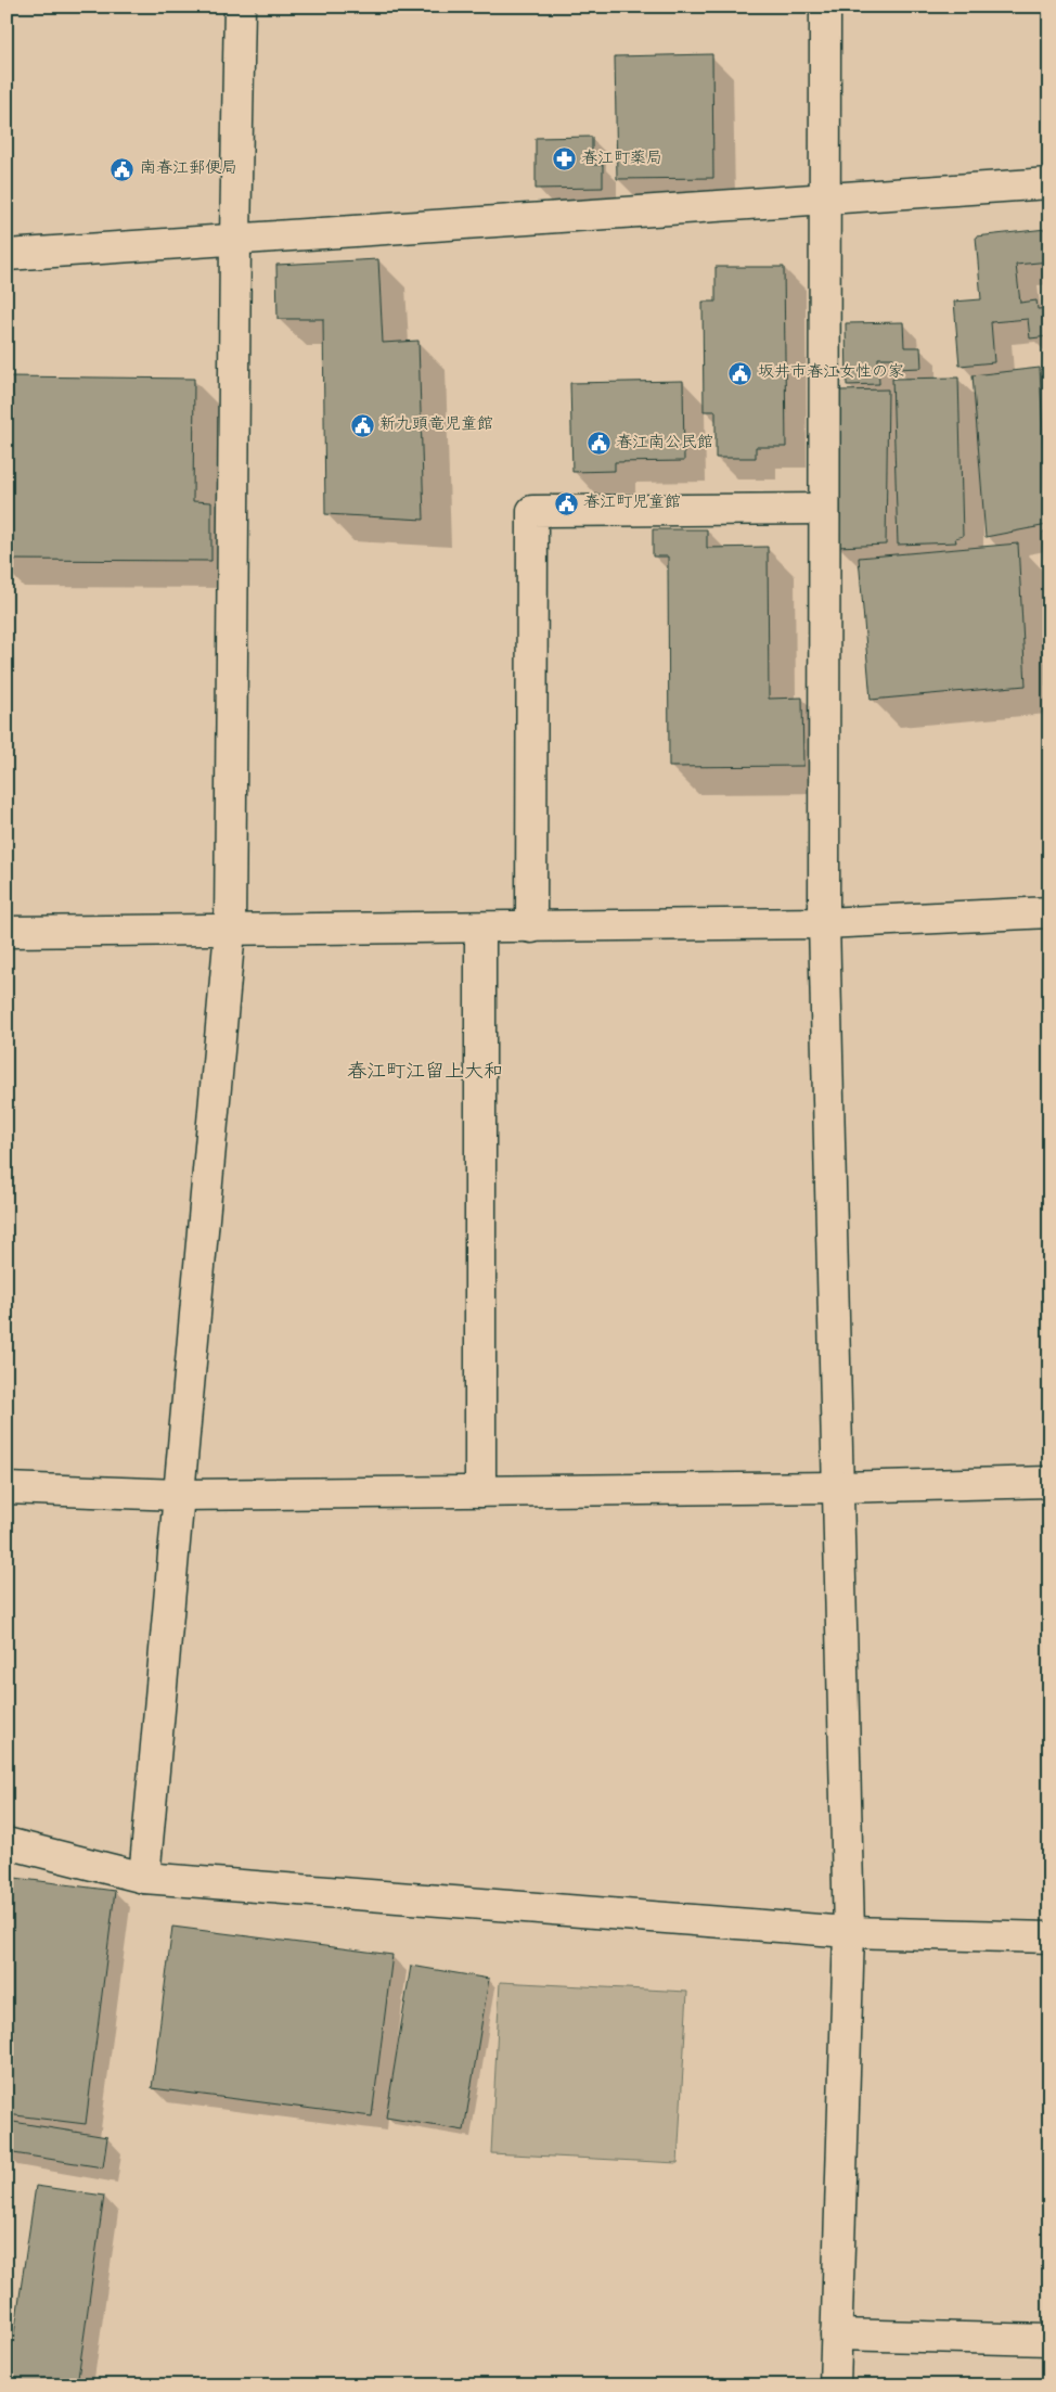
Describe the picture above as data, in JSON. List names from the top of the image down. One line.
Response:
{"districts":["春江町江留上大和"],"places":{"pharmacy":["春江町薬局"],"public building":["南春江郵便局","坂井市春江女性の家","新九頭竜児童館","春江南公民館","春江町児童館"]}}
